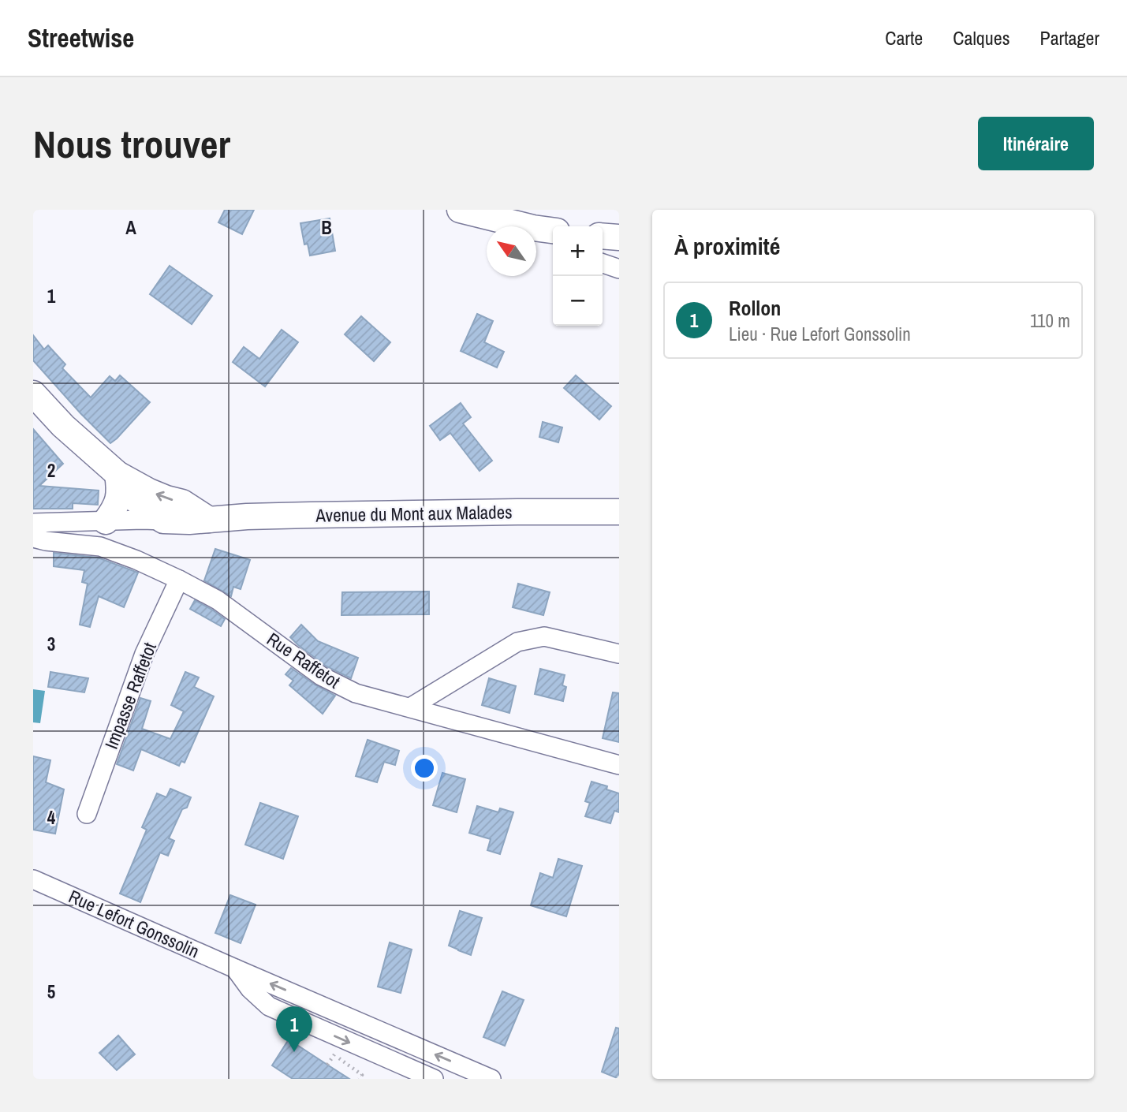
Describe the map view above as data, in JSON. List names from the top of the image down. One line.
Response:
{"streets":{"street":["Avenue du Mont aux Malades","Rue Raffetot","Impasse Raffetot","Rue Lefort Gonssolin"]},"crossings":[["Rue Raffetot","Impasse Raffetot"]],"north":"top left","page":{"header":"Streetwise","nav":["Carte","Calques","Partager"],"buttons":"Itinéraire","title":"Nous trouver","heading":"À proximité","map_buttons":["+","−"],"list":[{"mark":"1","name":"Rollon","note":"Lieu · Rue Lefort Gonssolin","value":"110 m"}],"pins":"1"},"grid":{"columns":["A","B"],"rows":["1","2","3","4","5"]}}
